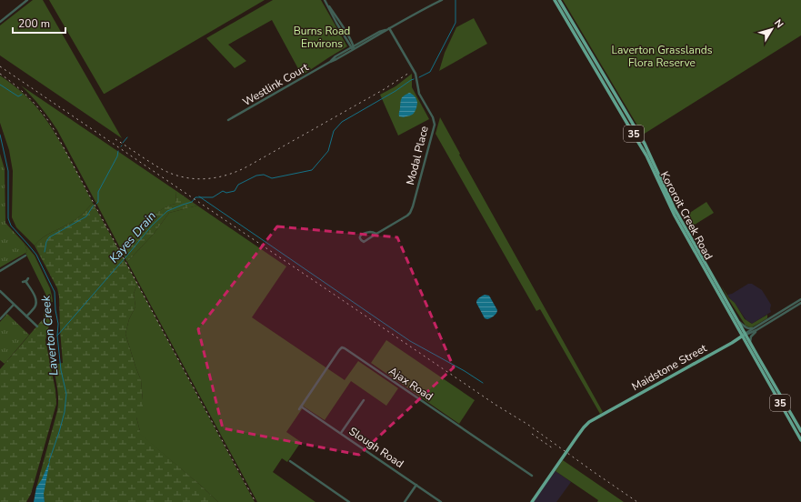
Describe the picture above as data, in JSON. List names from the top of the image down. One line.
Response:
{"streets":{"main road":["35","Kororoit Creek Road","Maidstone Street"],"street":["Westlink Court","Modal Place","Ajax Road","Slough Road"]},"crossings":[["Westlink Court","Modal Place"],["Kororoit Creek Road","Maidstone Street"],["Ajax Road","Slough Road"]],"water":["Kayes Drain","Laverton Creek"],"parks":["Burns Road Environs","Laverton Grasslands Flora Reserve"],"scale_bar":"200 m","north":"top right"}
